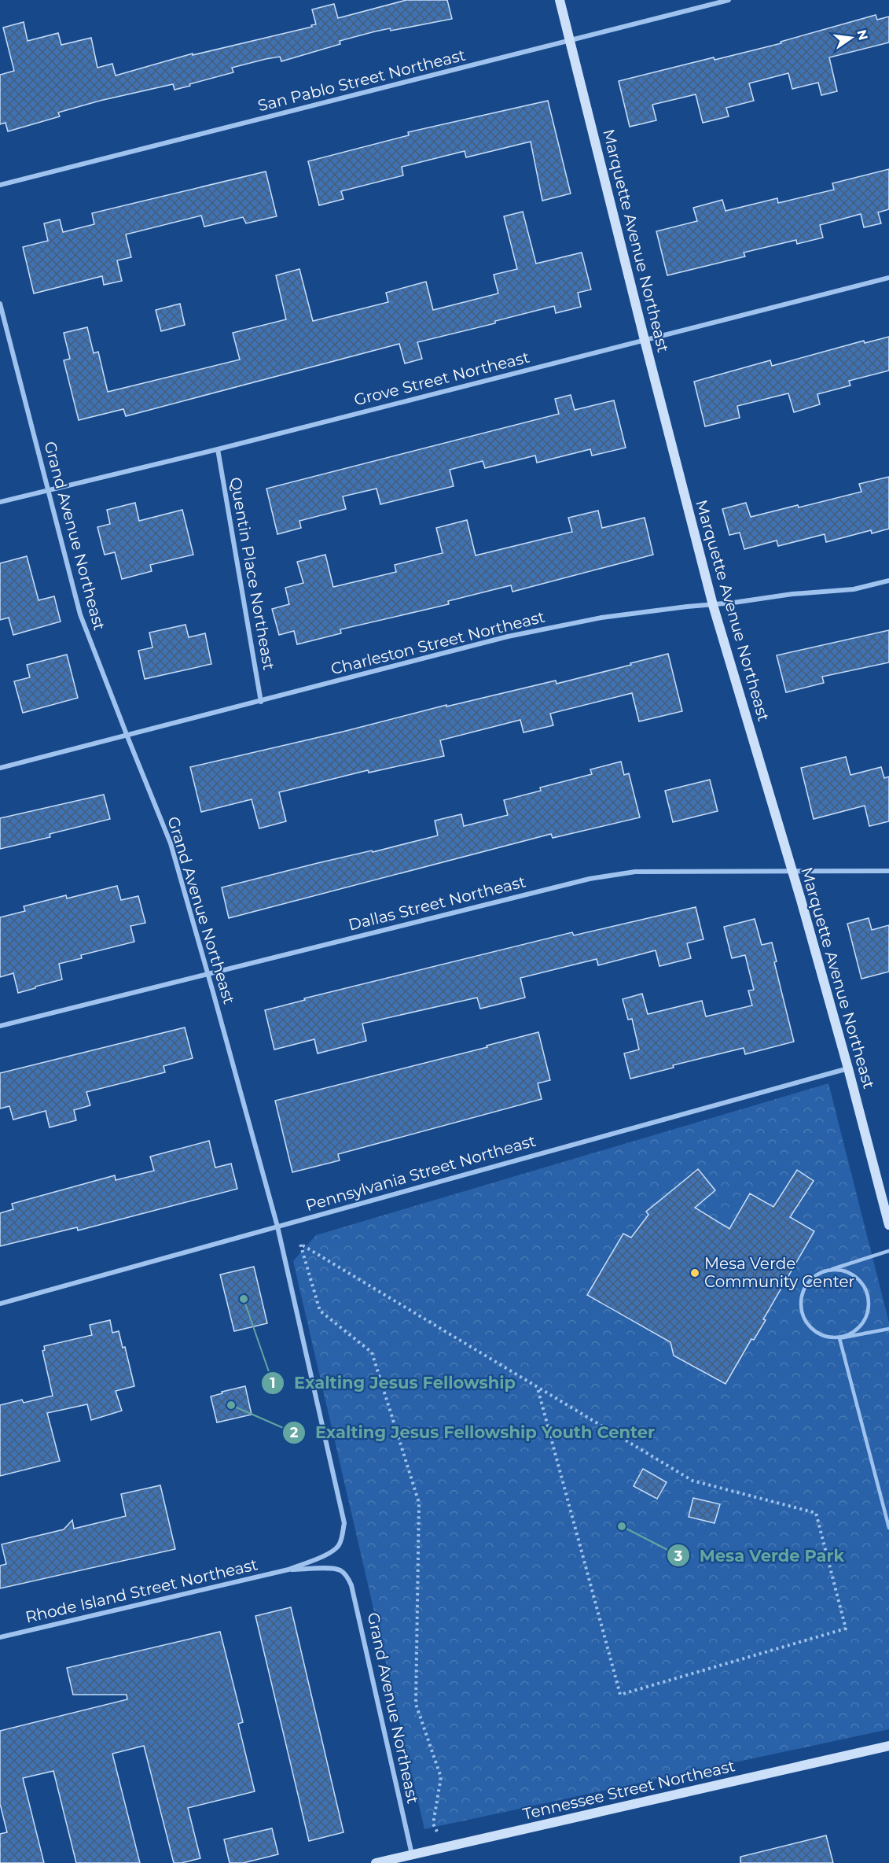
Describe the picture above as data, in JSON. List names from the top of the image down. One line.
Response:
{"streets":{"street":["San Pablo Street Northeast","Marquette Avenue Northeast","Grove Street Northeast","Grand Avenue Northeast","Quentin Place Northeast","Charleston Street Northeast","Dallas Street Northeast","Pennsylvania Street Northeast","Rhode Island Street Northeast","Tennessee Street Northeast"]},"crossings":[["San Pablo Street Northeast","Marquette Avenue Northeast"],["Marquette Avenue Northeast","Grove Street Northeast"],["Marquette Avenue Northeast","Charleston Street Northeast"],["Marquette Avenue Northeast","Dallas Street Northeast"],["Marquette Avenue Northeast","Pennsylvania Street Northeast"],["Grove Street Northeast","Grand Avenue Northeast"],["Grove Street Northeast","Quentin Place Northeast"],["Grand Avenue Northeast","Charleston Street Northeast"],["Grand Avenue Northeast","Dallas Street Northeast"],["Grand Avenue Northeast","Pennsylvania Street Northeast"],["Grand Avenue Northeast","Rhode Island Street Northeast"],["Grand Avenue Northeast","Tennessee Street Northeast"],["Quentin Place Northeast","Charleston Street Northeast"]],"places":["Mesa Verde Community Center","Exalting Jesus Fellowship","Exalting Jesus Fellowship Youth Center","Mesa Verde Park"],"north":"right"}
